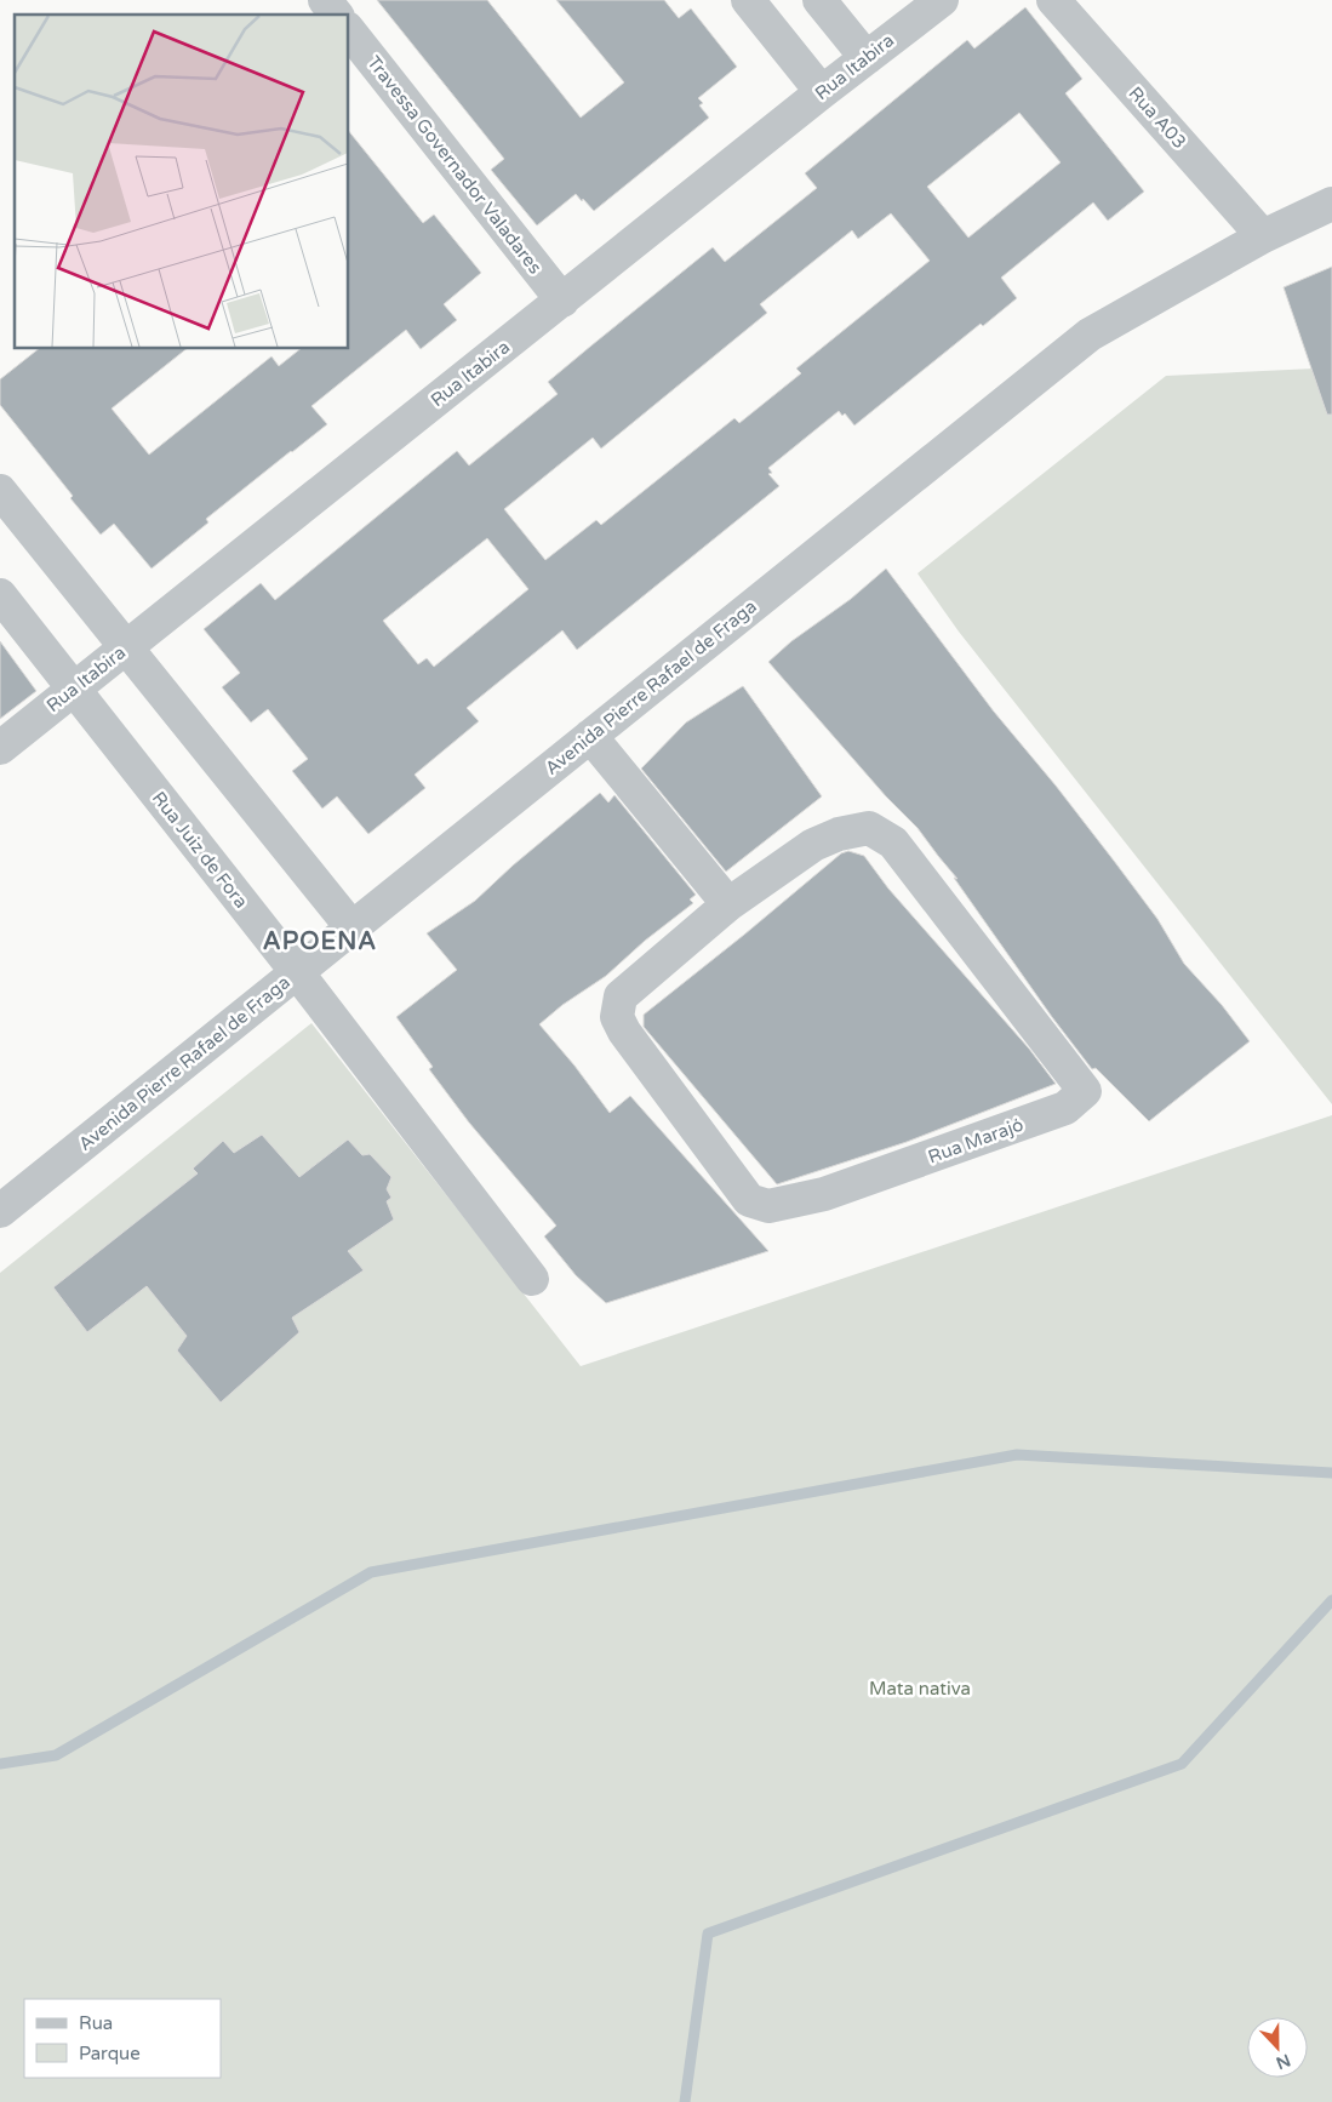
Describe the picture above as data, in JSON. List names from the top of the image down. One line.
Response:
{"streets":{"street":["Rua Itabira","Rua A03","Travessa Governador Valadares","Avenida Pierre Rafael de Fraga","Rua Juiz de Fora","Rua Marajó"]},"crossings":[["Rua Itabira","Travessa Governador Valadares"],["Rua Itabira","Rua Juiz de Fora"],["Rua A03","Avenida Pierre Rafael de Fraga"],["Avenida Pierre Rafael de Fraga","Rua Juiz de Fora"]],"districts":["APOENA"],"parks":["Mata nativa"],"legend":["Rua","Parque"],"north":"bottom"}
